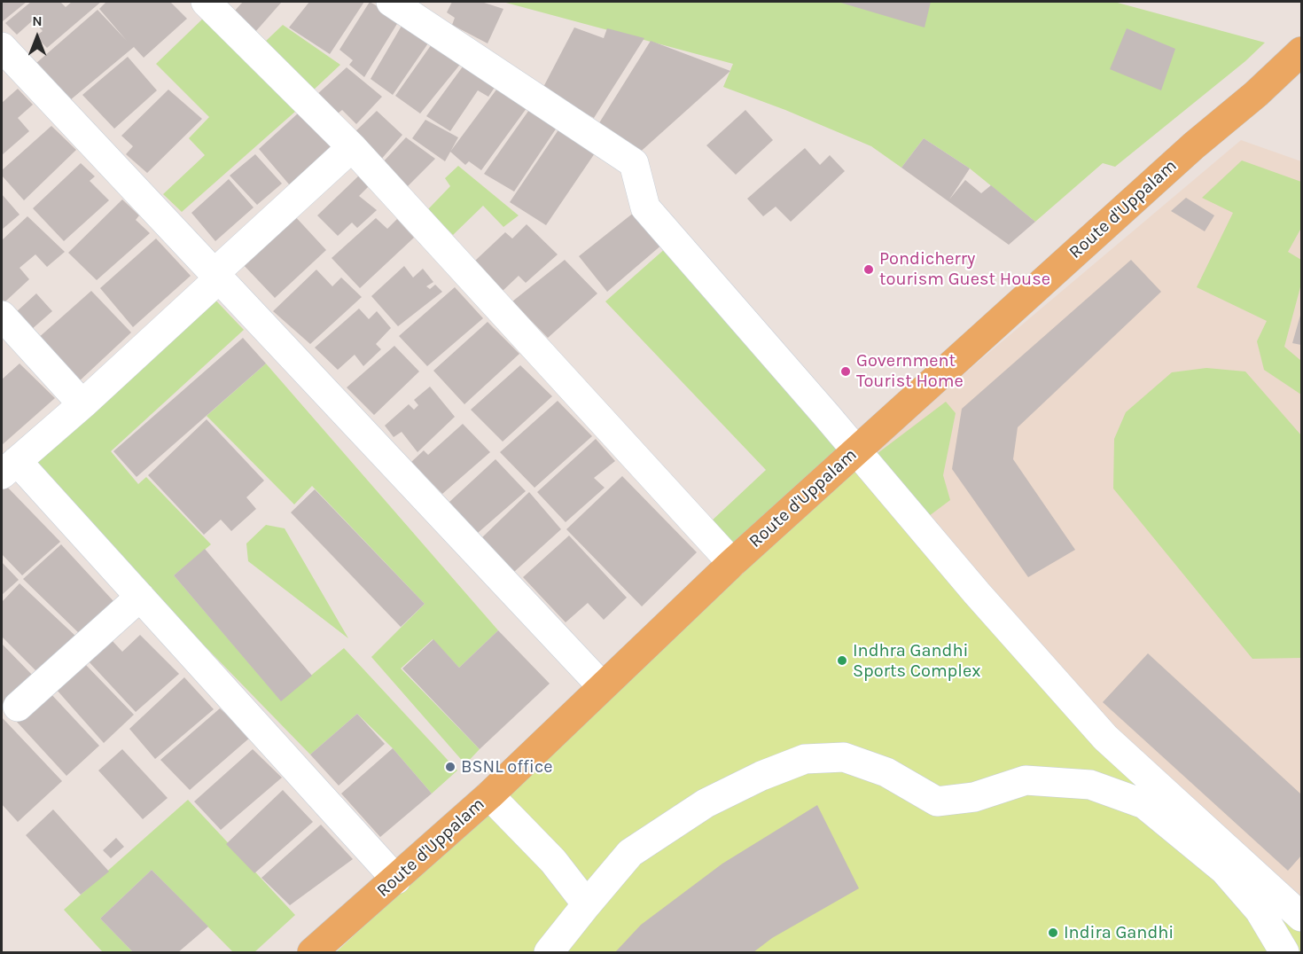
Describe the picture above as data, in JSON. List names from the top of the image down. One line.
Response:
{"streets":{"main road":["Route d'Uppalam"]},"places":["Pondicherry tourism Guest House","Government Tourist Home","Indhra Gandhi Sports Complex","BSNL office","Indira Gandhi"],"north":"top"}
